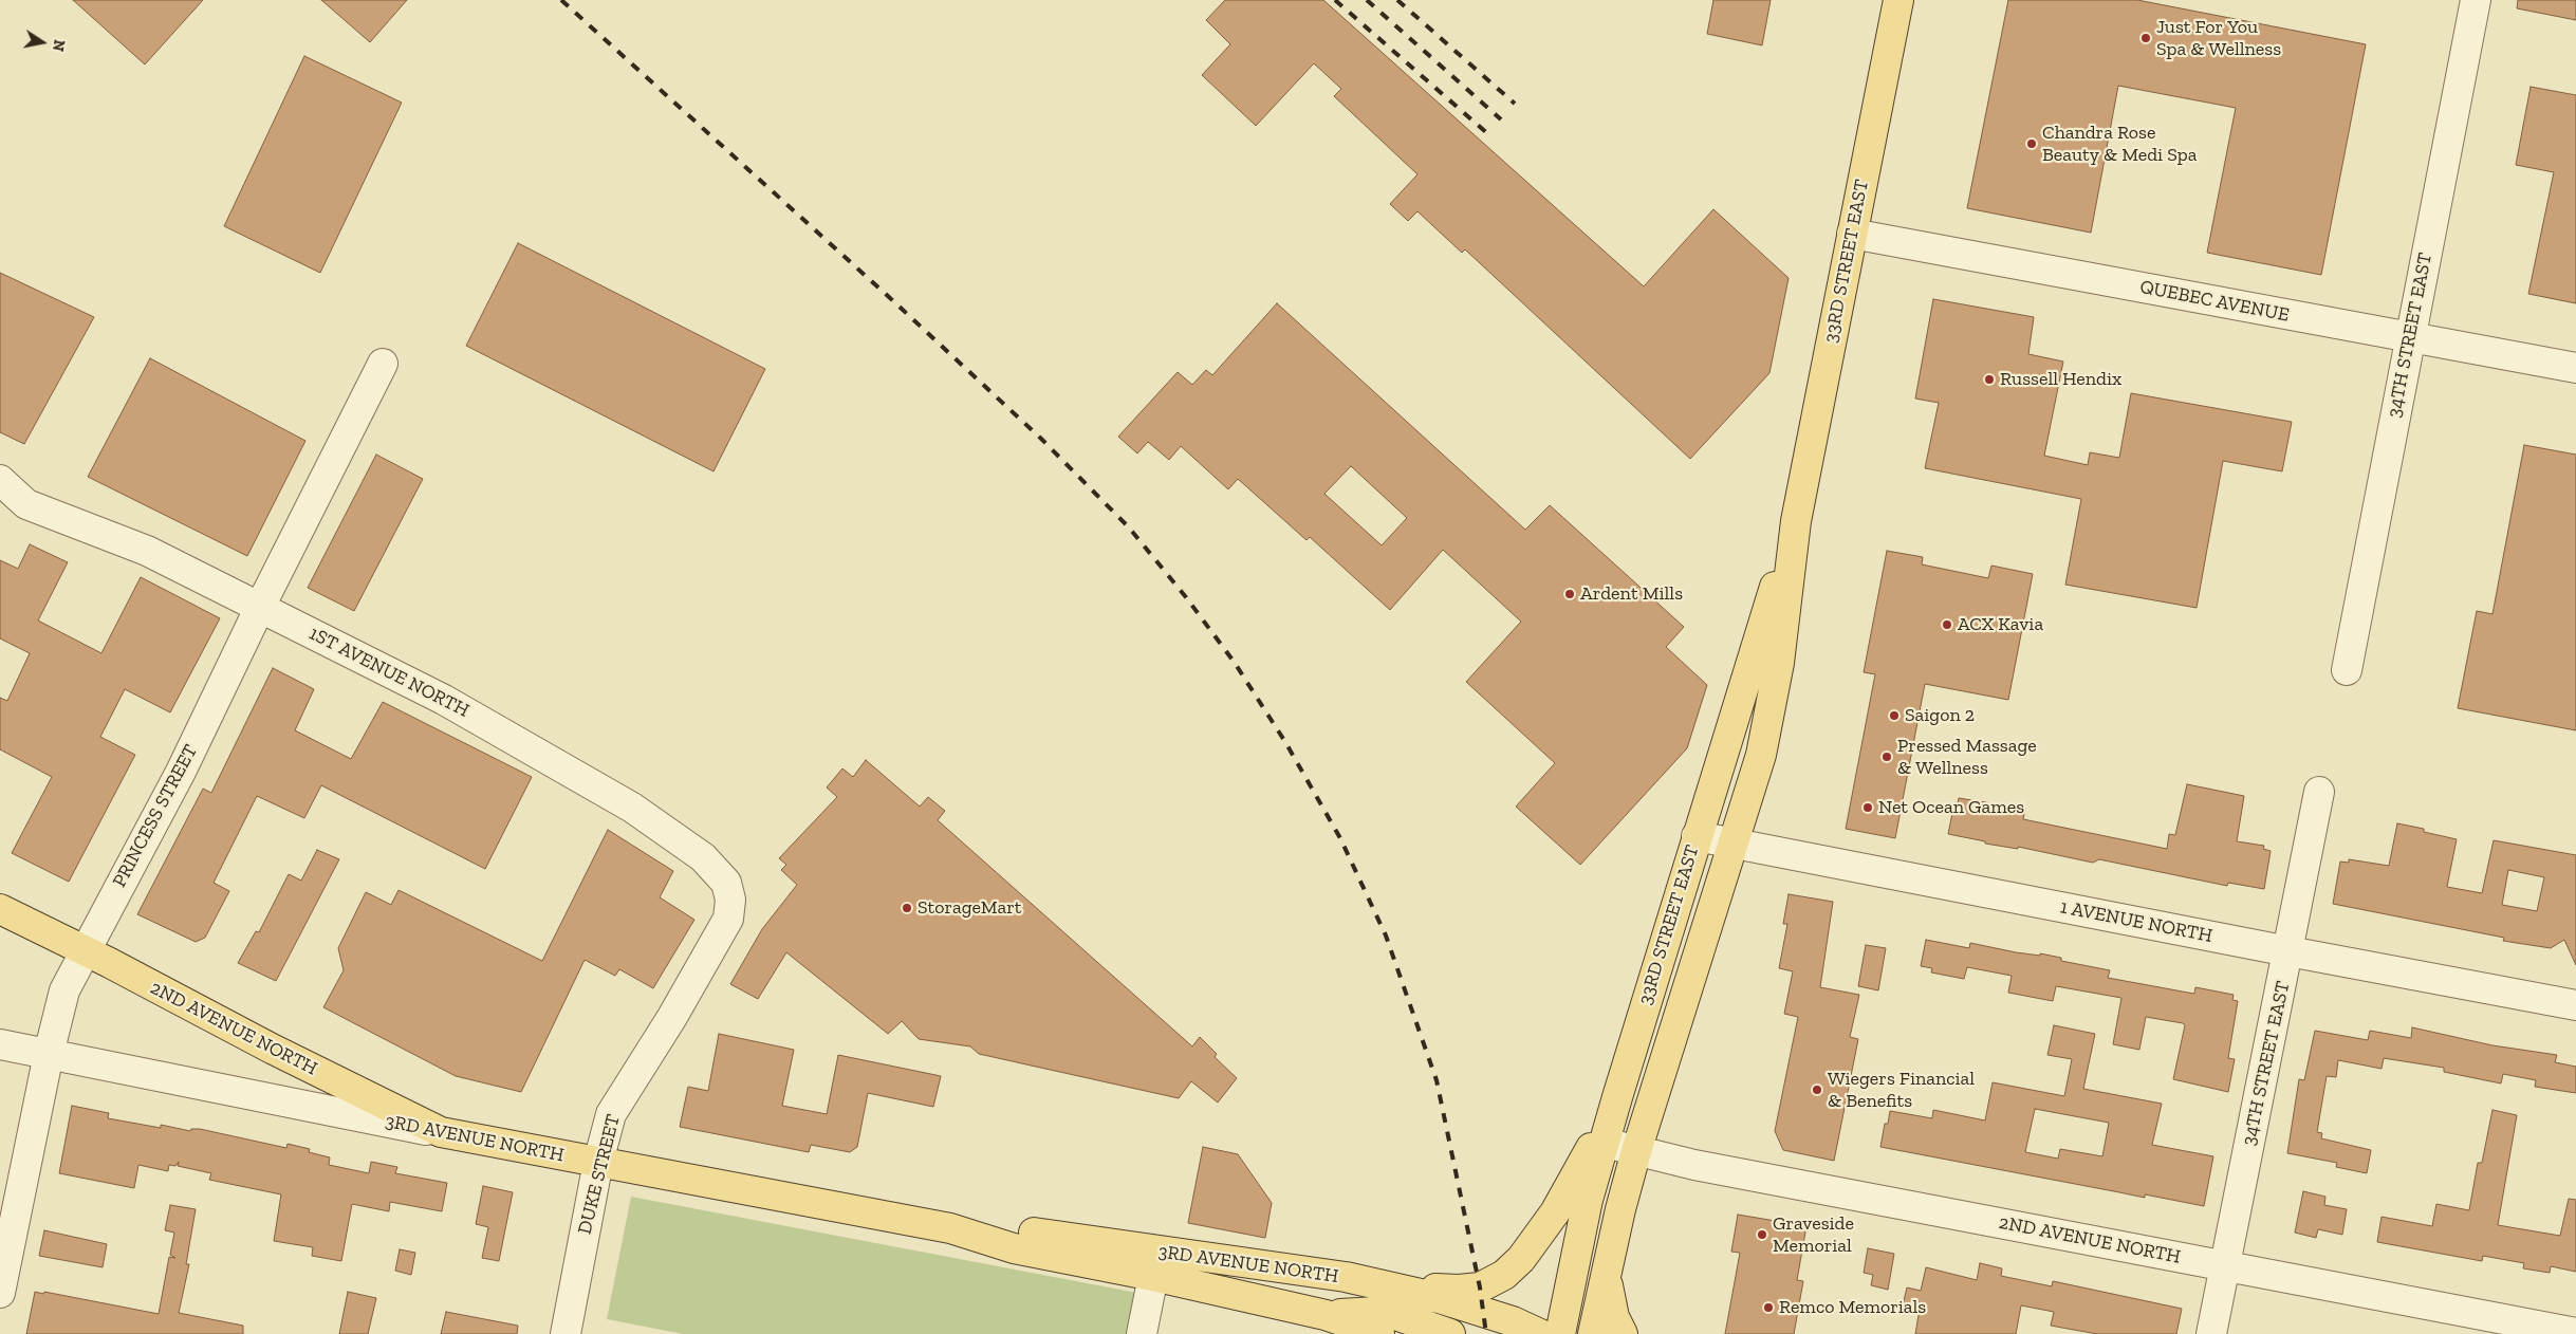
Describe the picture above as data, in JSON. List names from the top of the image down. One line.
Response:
{"streets":{"main road":["33RD STREET EAST","2ND AVENUE NORTH","3RD AVENUE NORTH"],"street":["QUEBEC AVENUE","34TH STREET EAST","1ST AVENUE NORTH","PRINCESS STREET","1 AVENUE NORTH","DUKE STREET"]},"crossings":[["33RD STREET EAST","QUEBEC AVENUE"],["33RD STREET EAST","1 AVENUE NORTH"],["33RD STREET EAST","2ND AVENUE NORTH"],["QUEBEC AVENUE","34TH STREET EAST"],["34TH STREET EAST","1 AVENUE NORTH"],["34TH STREET EAST","2ND AVENUE NORTH"],["1ST AVENUE NORTH","PRINCESS STREET"],["1ST AVENUE NORTH","DUKE STREET"],["PRINCESS STREET","2ND AVENUE NORTH"],["PRINCESS STREET","3RD AVENUE NORTH"],["2ND AVENUE NORTH","3RD AVENUE NORTH"],["3RD AVENUE NORTH","DUKE STREET"]],"places":["Just For You Spa & Wellness","Chandra Rose Beauty & Medi Spa","Russell Hendix","Ardent Mills","ACX Kavia","Saigon 2","Pressed Massage & Wellness","Net Ocean Games","StorageMart","Wiegers Financial & Benefits","Graveside Memorial","Remco Memorials"],"north":"right"}
